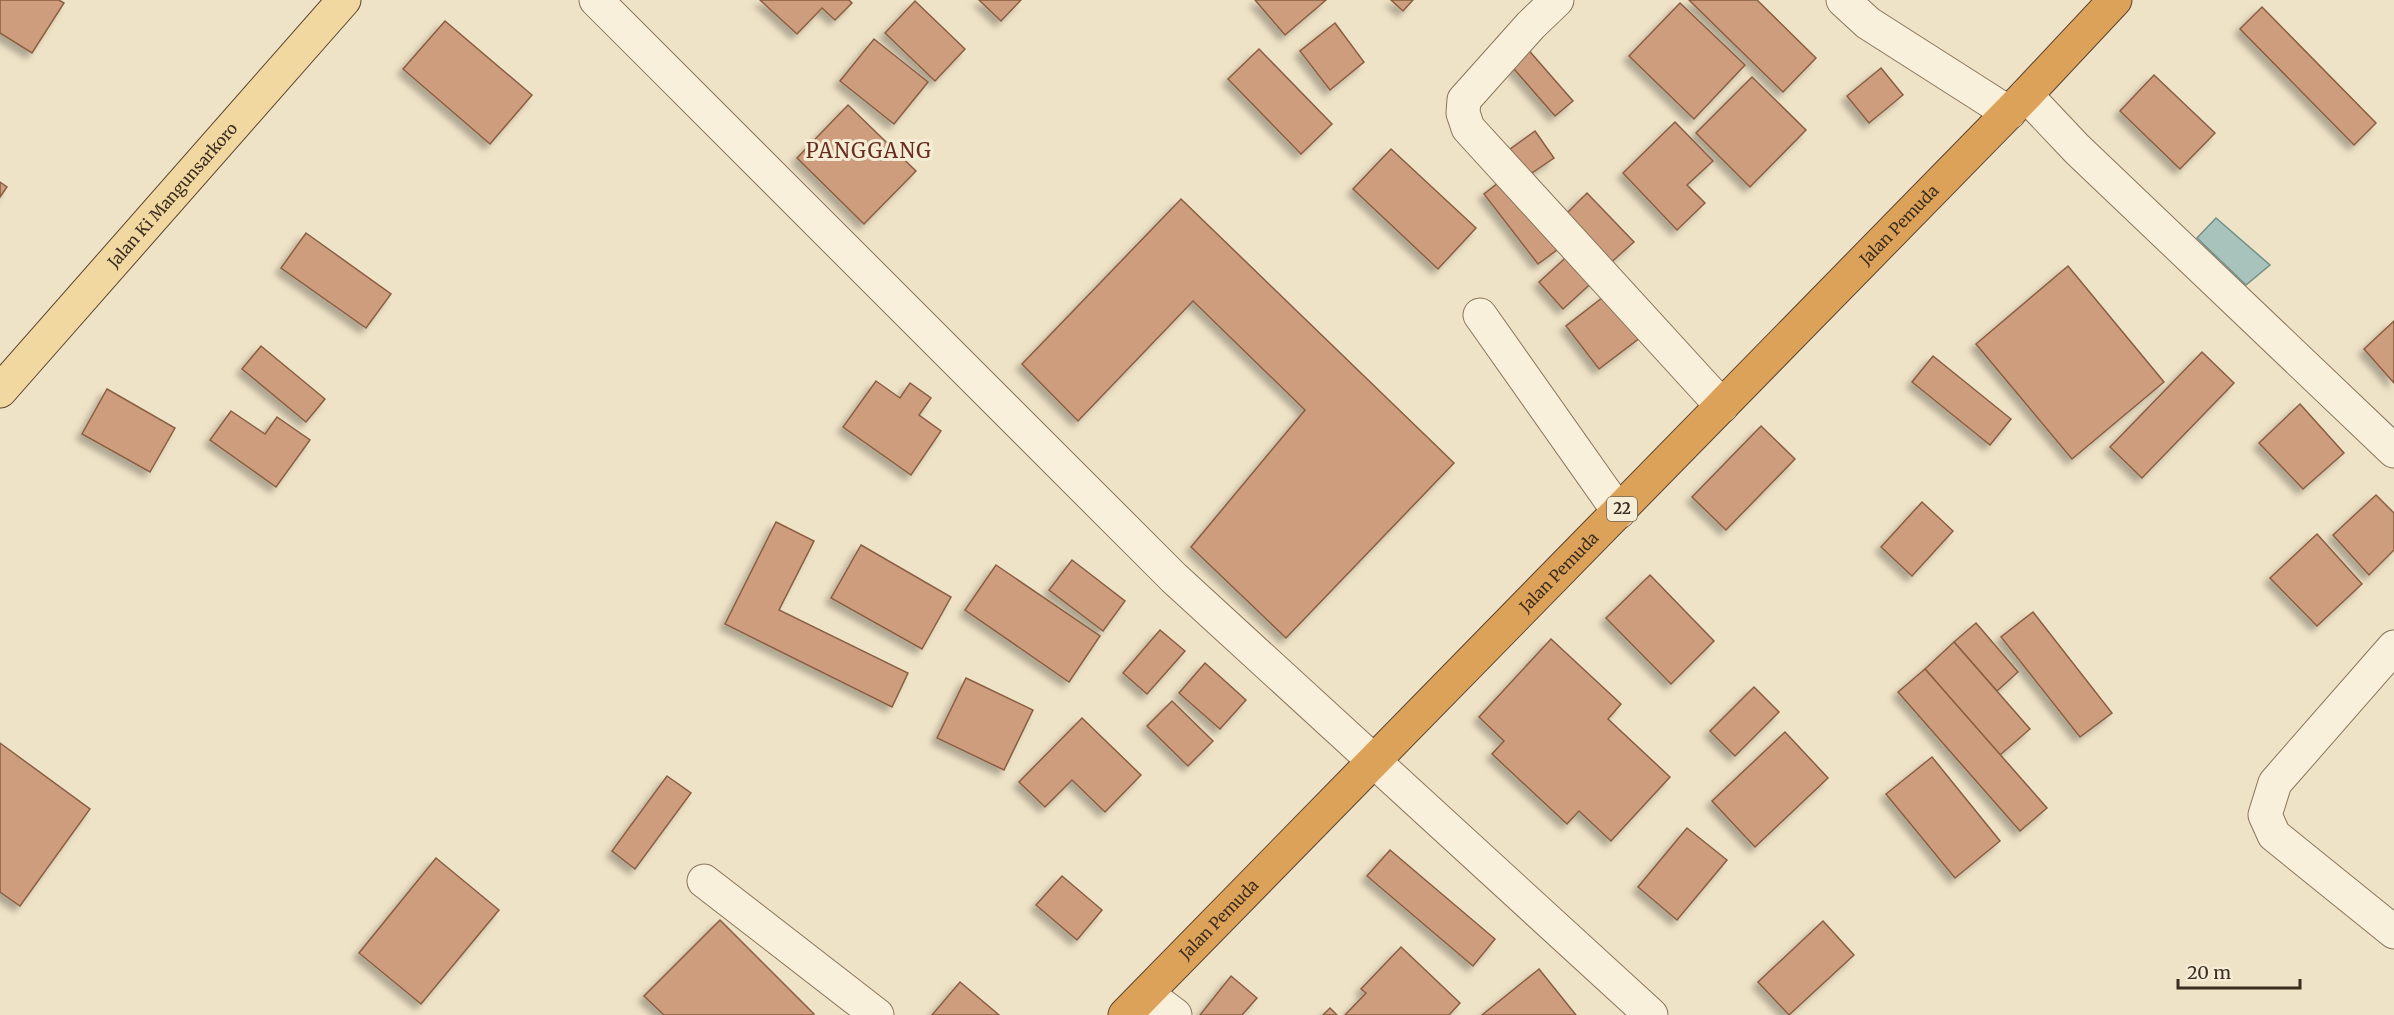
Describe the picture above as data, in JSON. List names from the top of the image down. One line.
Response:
{"streets":{"highway":["Jalan Pemuda","22"],"main road":["Jalan Ki Mangunsarkoro"]},"districts":["PANGGANG"],"scale_bar":"20 m"}
